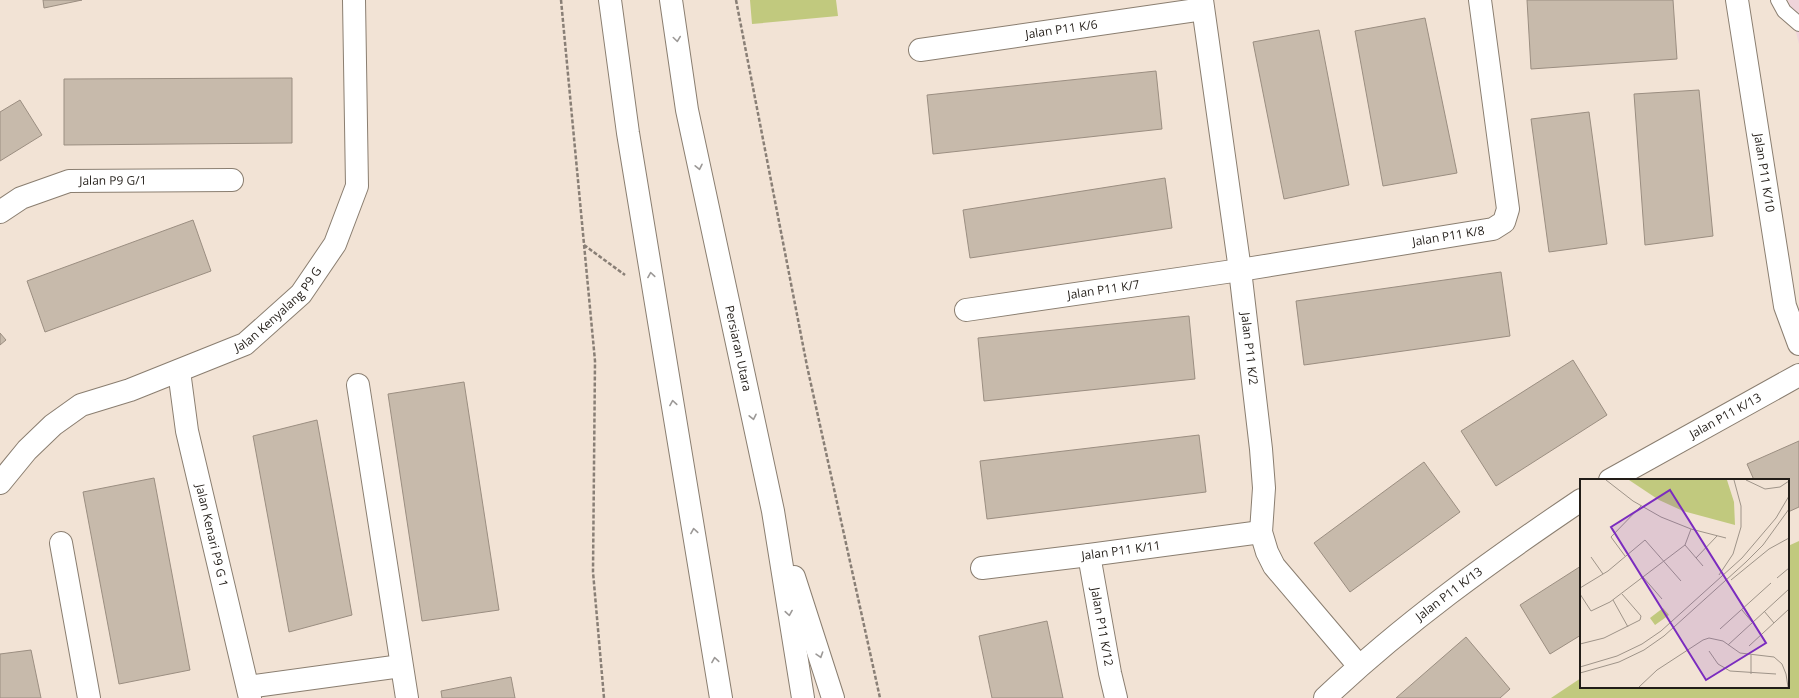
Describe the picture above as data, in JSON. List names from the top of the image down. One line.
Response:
{"streets":{"street":["Jalan P11 K/6","Jalan P11 K/10","Jalan P9 G/1","Jalan P11 K/8","Jalan P11 K/7","Jalan Kenyalang P9 G","Persiaran Utara","Jalan P11 K/2","Jalan P11 K/13","Jalan Kenari P9 G 1","Jalan P11 K/11","Jalan P11 K/12"]},"crossings":[["Jalan P11 K/6","Jalan P11 K/2"],["Jalan P11 K/8","Jalan P11 K/7"],["Jalan P11 K/8","Jalan P11 K/2"],["Jalan P11 K/7","Jalan P11 K/2"],["Jalan Kenyalang P9 G","Jalan Kenari P9 G 1"],["Jalan P11 K/2","Jalan P11 K/13"],["Jalan P11 K/2","Jalan P11 K/11"],["Jalan P11 K/11","Jalan P11 K/12"]]}
